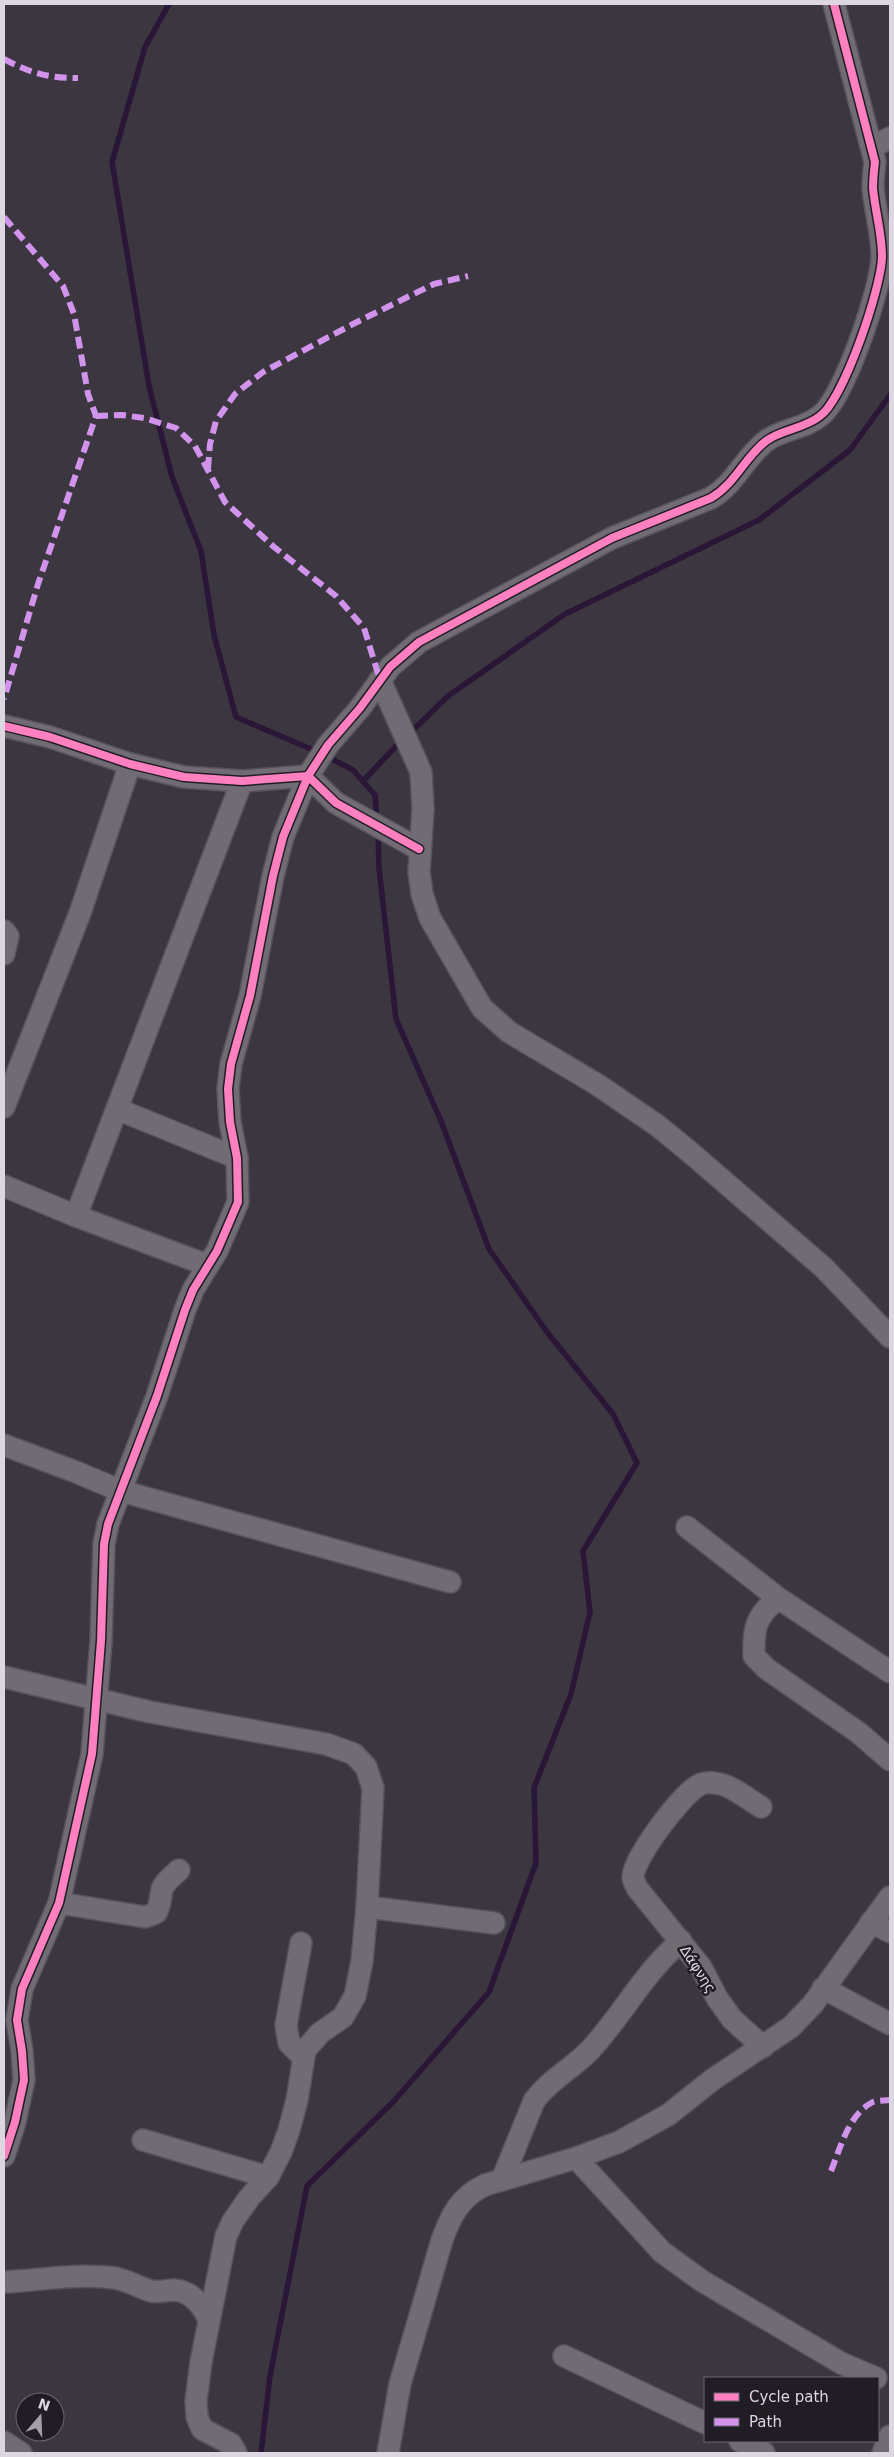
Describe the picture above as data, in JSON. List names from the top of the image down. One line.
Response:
{"streets":{"street":["Δάφνης"]},"legend":["Cycle path","Path"],"north":"top"}
